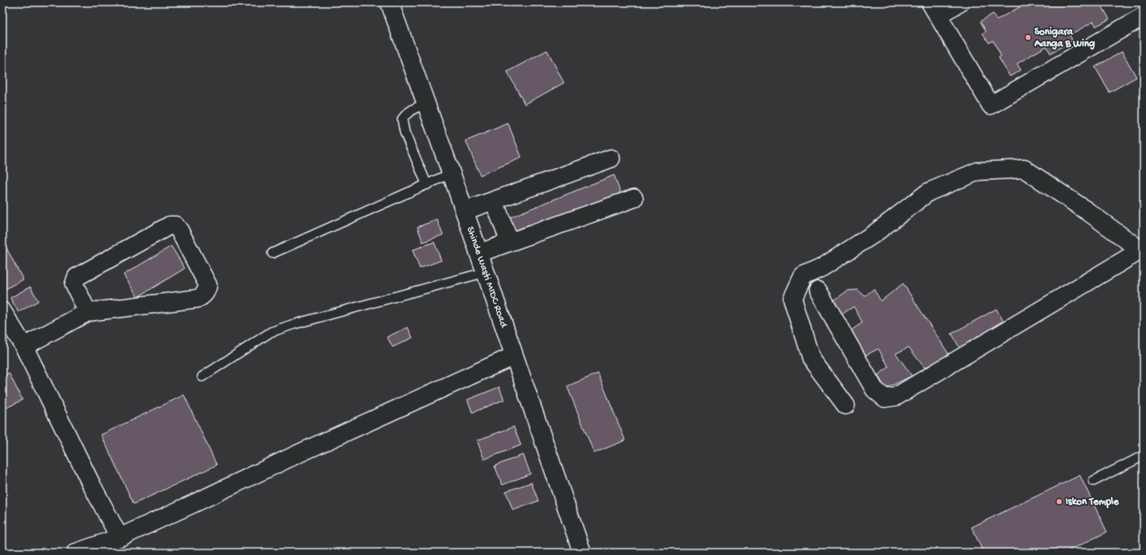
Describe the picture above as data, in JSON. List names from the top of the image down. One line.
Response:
{"streets":{"street":["Shinde Wasti MIDC Road"]},"places":["Sonigara Aanga B Wing","Iskon Temple"]}
